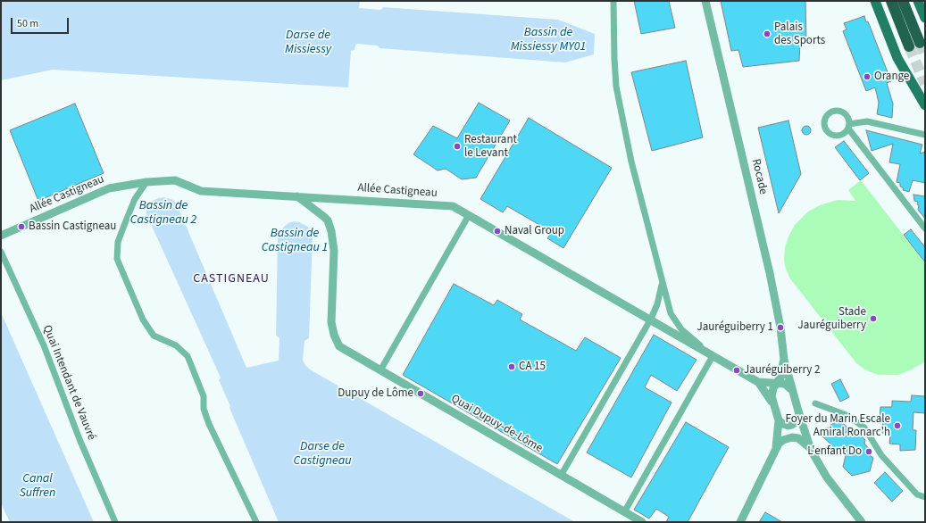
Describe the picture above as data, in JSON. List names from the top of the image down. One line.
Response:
{"streets":{"street":["Rocade","Allée Castigneau","Quai Intendant de Vauvré","Quai Dupuy-de-Lôme"]},"crossings":[["Allée Castigneau","Quai Dupuy-de-Lôme"]],"districts":["CASTIGNEAU"],"water":["Bassin de Missiessy MY01","Darse de Missiessy","Bassin de Castigneau 2","Bassin de Castigneau 1","Darse de Castigneau","Canal Suffren"],"places":["Palais des Sports","Orange","Restaurant le Levant","Bassin Castigneau","Naval Group","Stade Jauréguiberry","Jauréguiberry 1","CA 15","Jauréguiberry 2","Dupuy de Lôme","Foyer du Marin Escale Amiral Ronarc'h","L'enfant Do"],"scale_bar":"50 m"}
